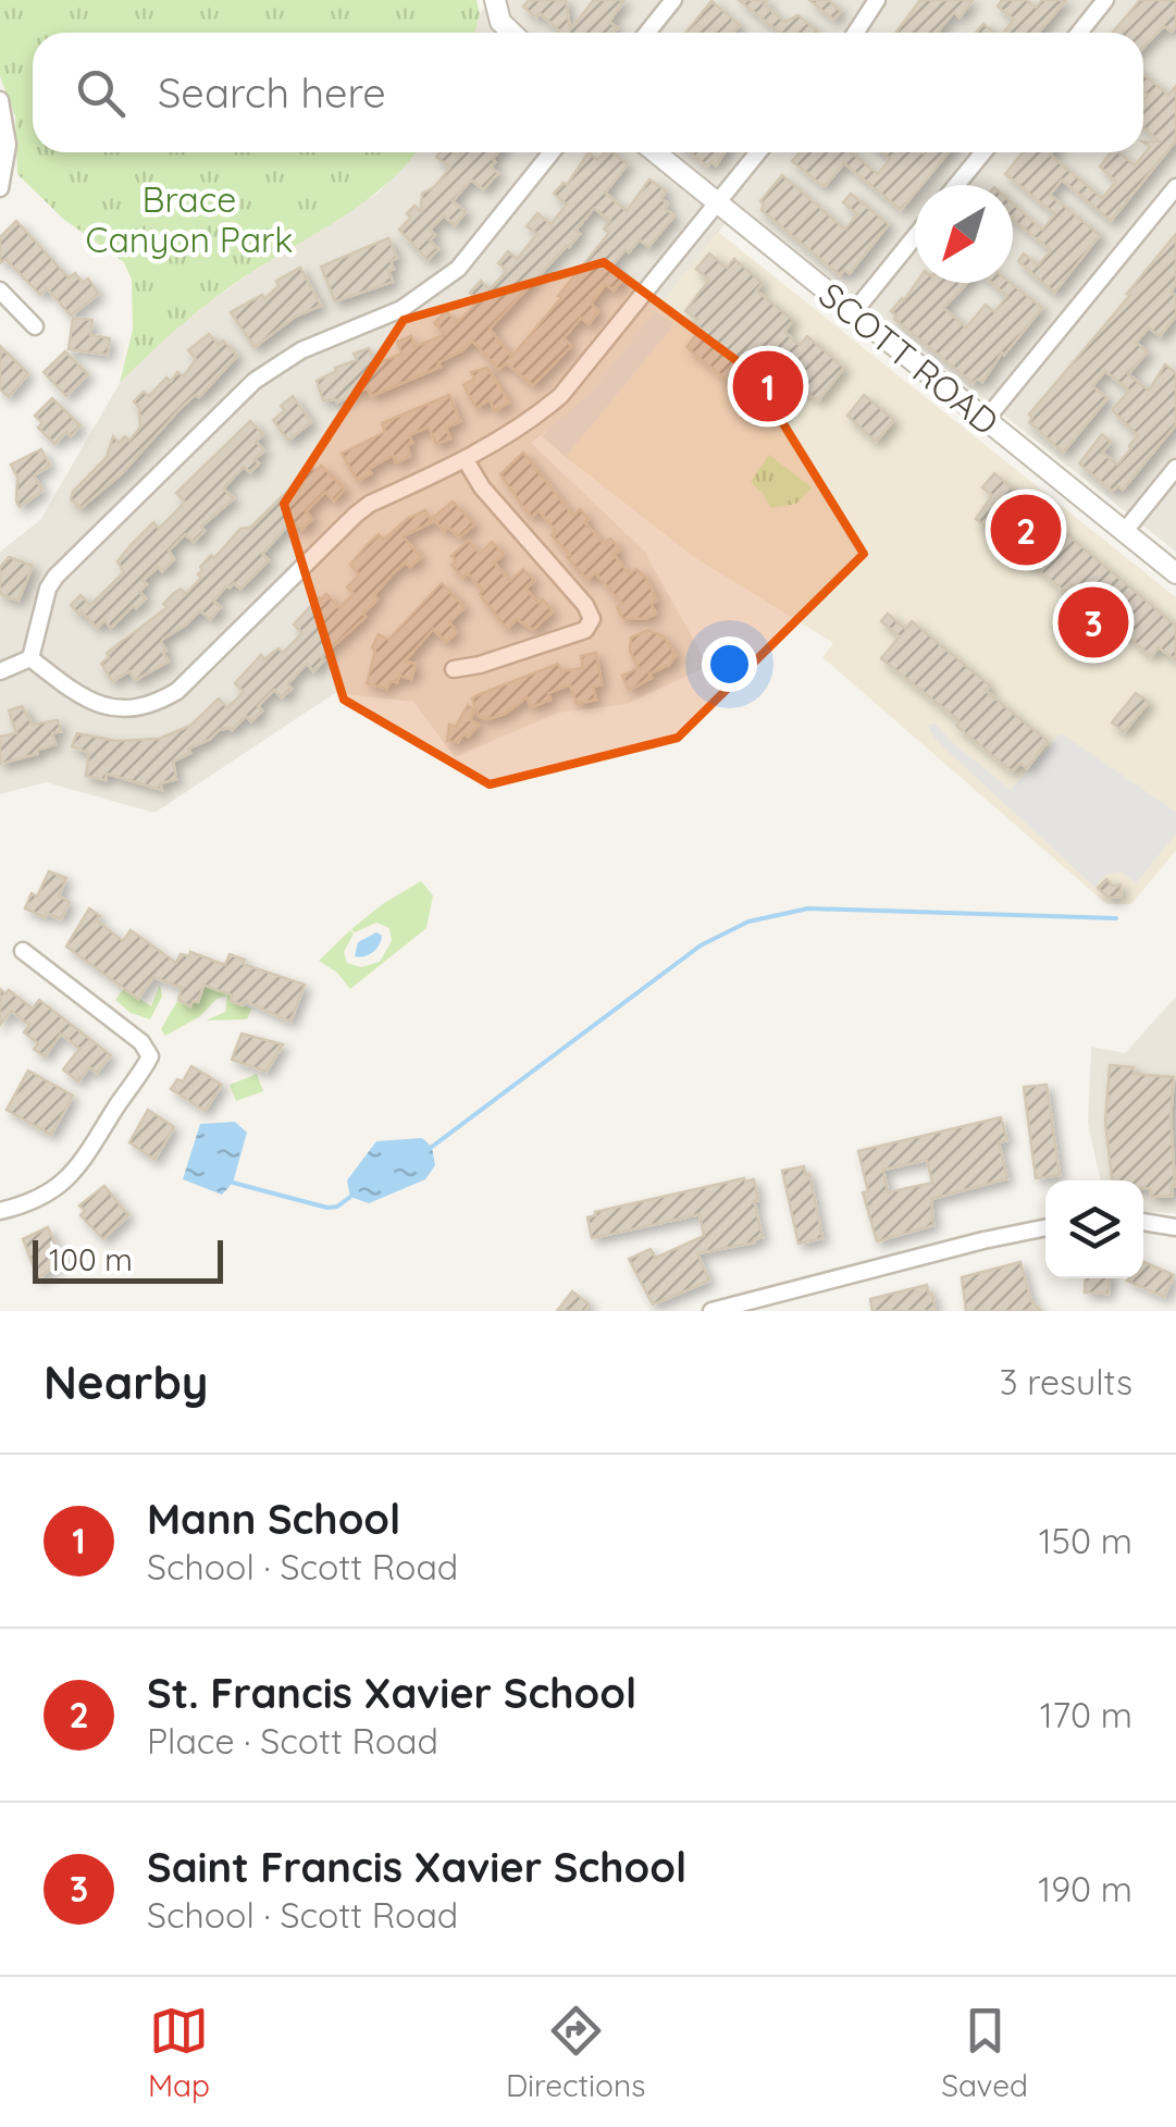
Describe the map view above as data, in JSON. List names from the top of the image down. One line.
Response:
{"streets":{"street":["SCOTT ROAD"]},"parks":["Brace Canyon Park"],"scale_bar":"100 m","north":"bottom left","page":{"search":"Search here","pins":["1","2","3"],"scale":"100 m","heading":["Nearby","3 results"],"list":[{"mark":"1","name":"Mann School","note":"School · Scott Road","value":"150 m"},{"mark":"2","name":"St. Francis Xavier School","note":"Place · Scott Road","value":"170 m"},{"mark":"3","name":"Saint Francis Xavier School","note":"School · Scott Road","value":"190 m"}],"nav":["Map","Directions","Saved"]}}
